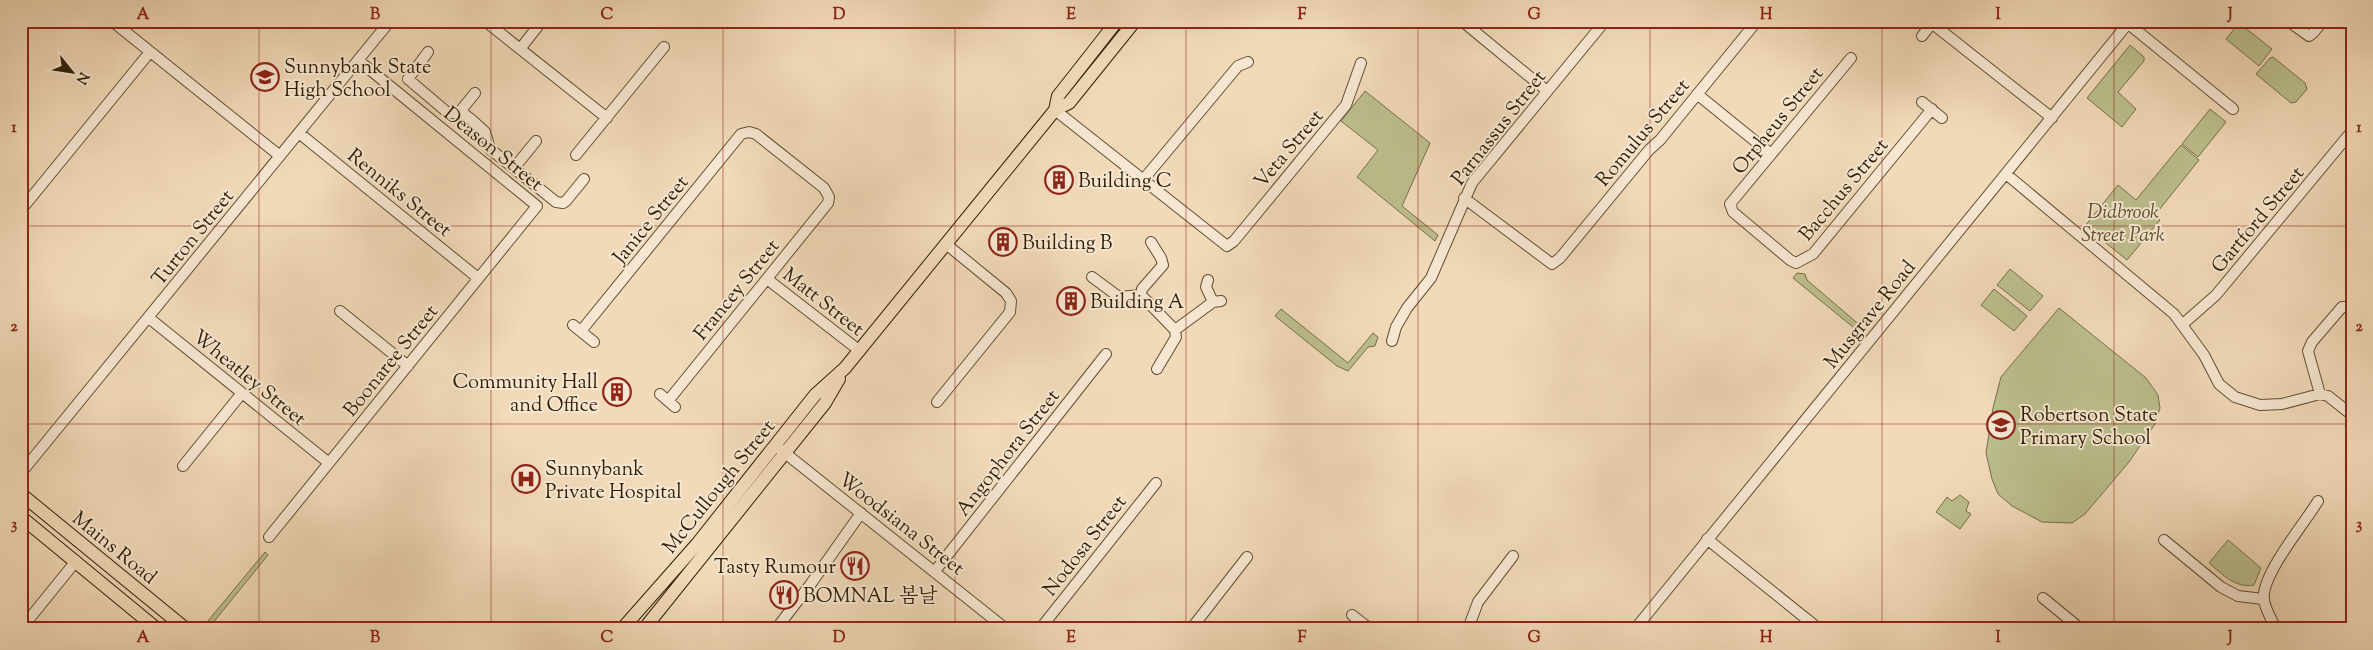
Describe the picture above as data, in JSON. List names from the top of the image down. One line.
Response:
{"streets":{"main road":["McCullough Street","Mains Road"],"street":["Orpheus Street","Parnassus Street","Romulus Street","Deason Street","Veta Street","Bacchus Street","Renniks Street","Janice Street","Gartford Street","Turton Street","Francey Street","Matt Street","Musgrave Road","Boonaree Street","Wheatley Street","Angophora Street","Woodsiana Street","Nodosa Street"]},"crossings":[["Orpheus Street","Bacchus Street"],["Parnassus Street","Romulus Street"],["Deason Street","Turton Street"],["Deason Street","Boonaree Street"],["Renniks Street","Turton Street"],["Renniks Street","Boonaree Street"],["Janice Street","Francey Street"],["Turton Street","Wheatley Street"],["Francey Street","Matt Street"],["Matt Street","McCullough Street"],["Boonaree Street","Wheatley Street"],["Angophora Street","Woodsiana Street"],["McCullough Street","Woodsiana Street"]],"parks":["Didbrook Street Park"],"places":{"school or university":["Sunnybank State High School","Robertson State Primary School"],"building":["Building C","Building B","Building A","Community Hall and Office"],"hospital":["Sunnybank Private Hospital"],"restaurant":["Tasty Rumour","BOMNAL 봄날"]},"north":"bottom right","grid":{"columns":["A","B","C","D","E","F","G","H","I","J"],"rows":["1","2","3"]}}
